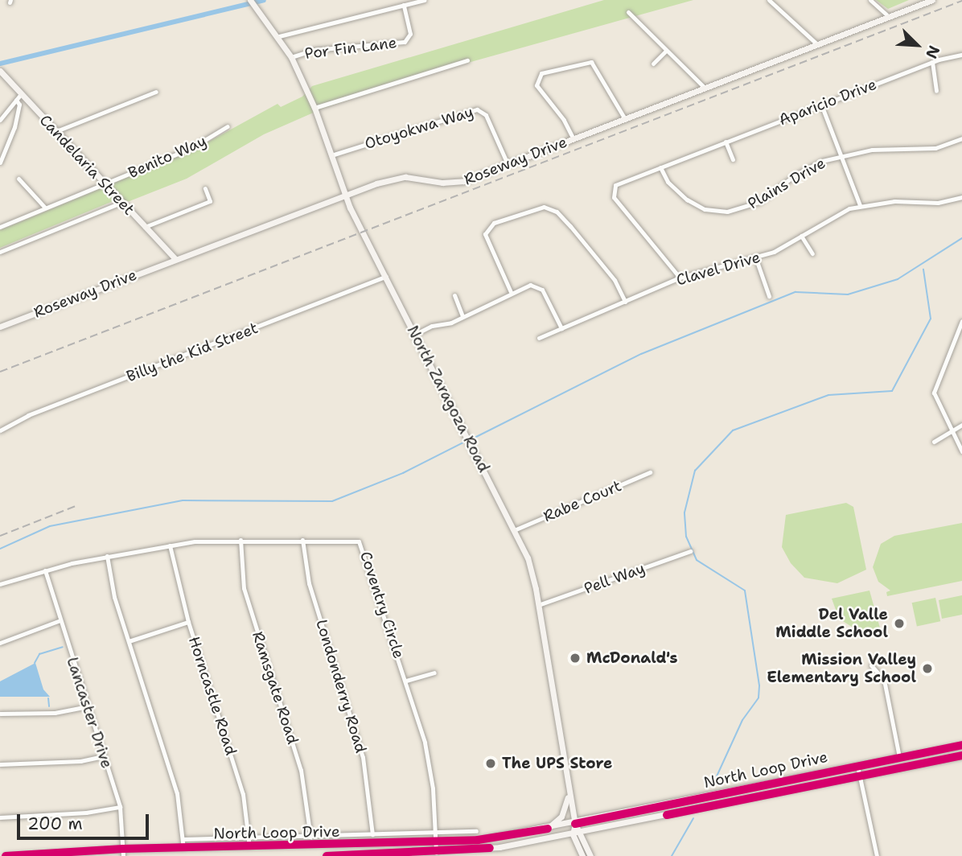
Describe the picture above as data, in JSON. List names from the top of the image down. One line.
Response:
{"streets":{"main road":["Roseway Drive","Candelaria Street","North Zaragoza Road","North Loop Drive"],"street":["Por Fin Lane","Aparicio Drive","Otoyokwa Way","Benito Way","Plains Drive","Clavel Drive","Billy the Kid Street","Rabe Court","Pell Way","Coventry Circle","Londonderry Road","Ramsgate Road","Horncastle Road","Lancaster Drive"]},"crossings":[["Por Fin Lane","North Zaragoza Road"],["Aparicio Drive","Plains Drive"],["Aparicio Drive","Clavel Drive"],["Otoyokwa Way","Roseway Drive"],["Otoyokwa Way","North Zaragoza Road"],["Benito Way","Candelaria Street"],["Roseway Drive","Candelaria Street"],["Roseway Drive","North Zaragoza Road"],["Billy the Kid Street","North Zaragoza Road"],["North Zaragoza Road","Rabe Court"],["North Zaragoza Road","Pell Way"],["North Zaragoza Road","North Loop Drive"],["Coventry Circle","Londonderry Road"],["Coventry Circle","Ramsgate Road"],["Coventry Circle","Horncastle Road"],["Coventry Circle","Lancaster Drive"],["Coventry Circle","North Loop Drive"],["Horncastle Road","North Loop Drive"],["Lancaster Drive","North Loop Drive"]],"places":["Del Valle Middle School","McDonald's","Mission Valley Elementary School","The UPS Store"],"scale_bar":"200 m","north":"bottom right"}
